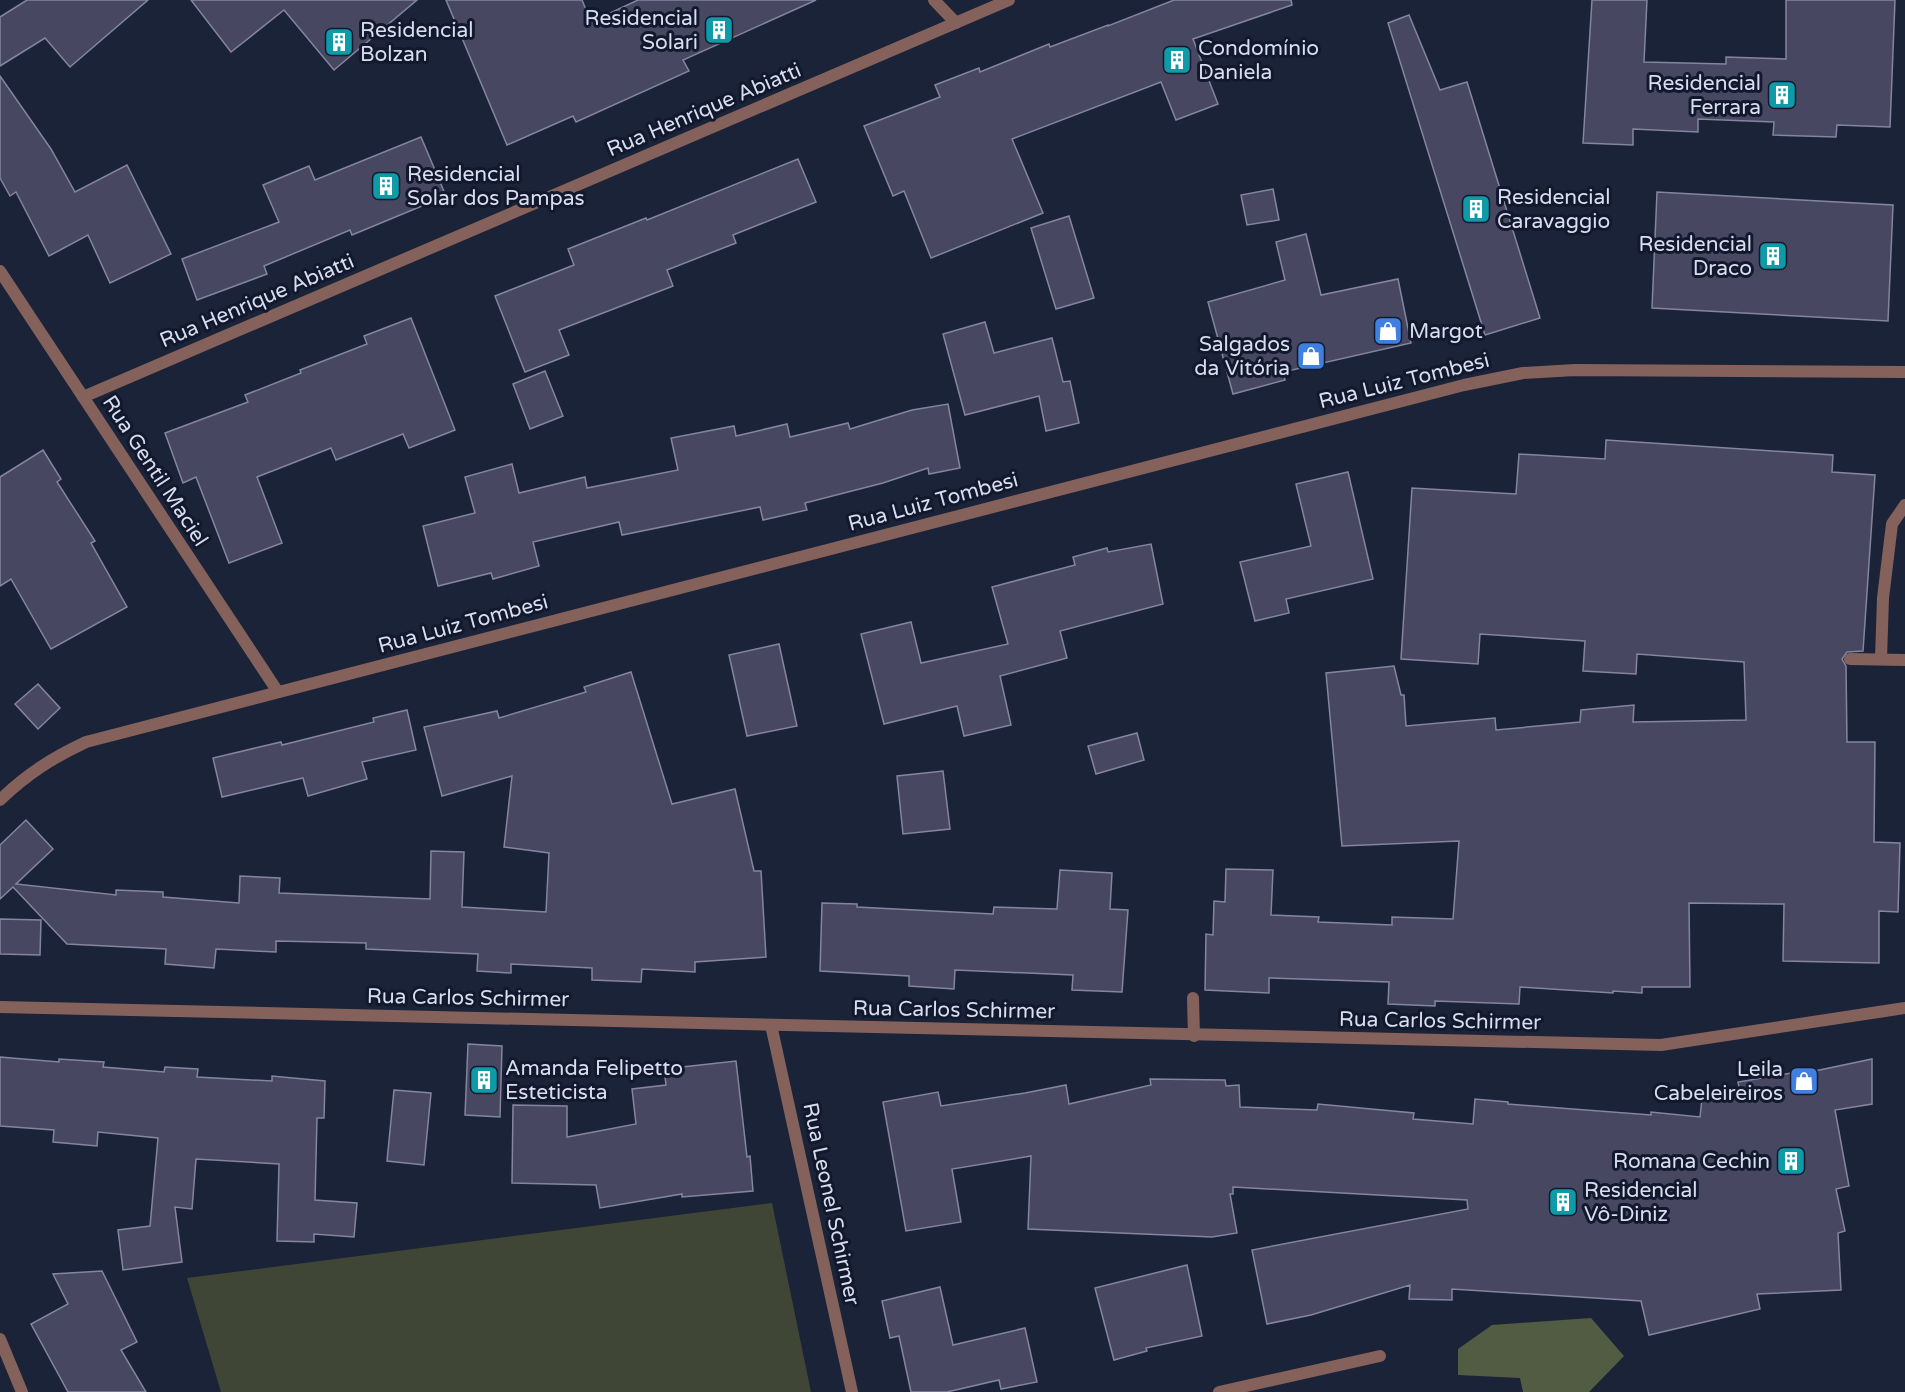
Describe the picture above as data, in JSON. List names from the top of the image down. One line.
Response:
{"streets":{"street":["Rua Henrique Abiatti","Rua Luiz Tombesi","Rua Gentil Maciel","Rua Carlos Schirmer","Rua Leonel Schirmer"]},"crossings":[["Rua Henrique Abiatti","Rua Gentil Maciel"],["Rua Luiz Tombesi","Rua Gentil Maciel"],["Rua Carlos Schirmer","Rua Leonel Schirmer"]],"places":{"building":["Residencial Solari","Residencial Bolzan","Condomínio Daniela","Residencial Ferrara","Residencial Solar dos Pampas","Residencial Caravaggio","Residencial Draco","Amanda Felipetto Esteticista","Romana Cechin","Residencial Vô-Diniz"],"shop":["Margot","Salgados da Vitória","Leila Cabeleireiros"]}}
